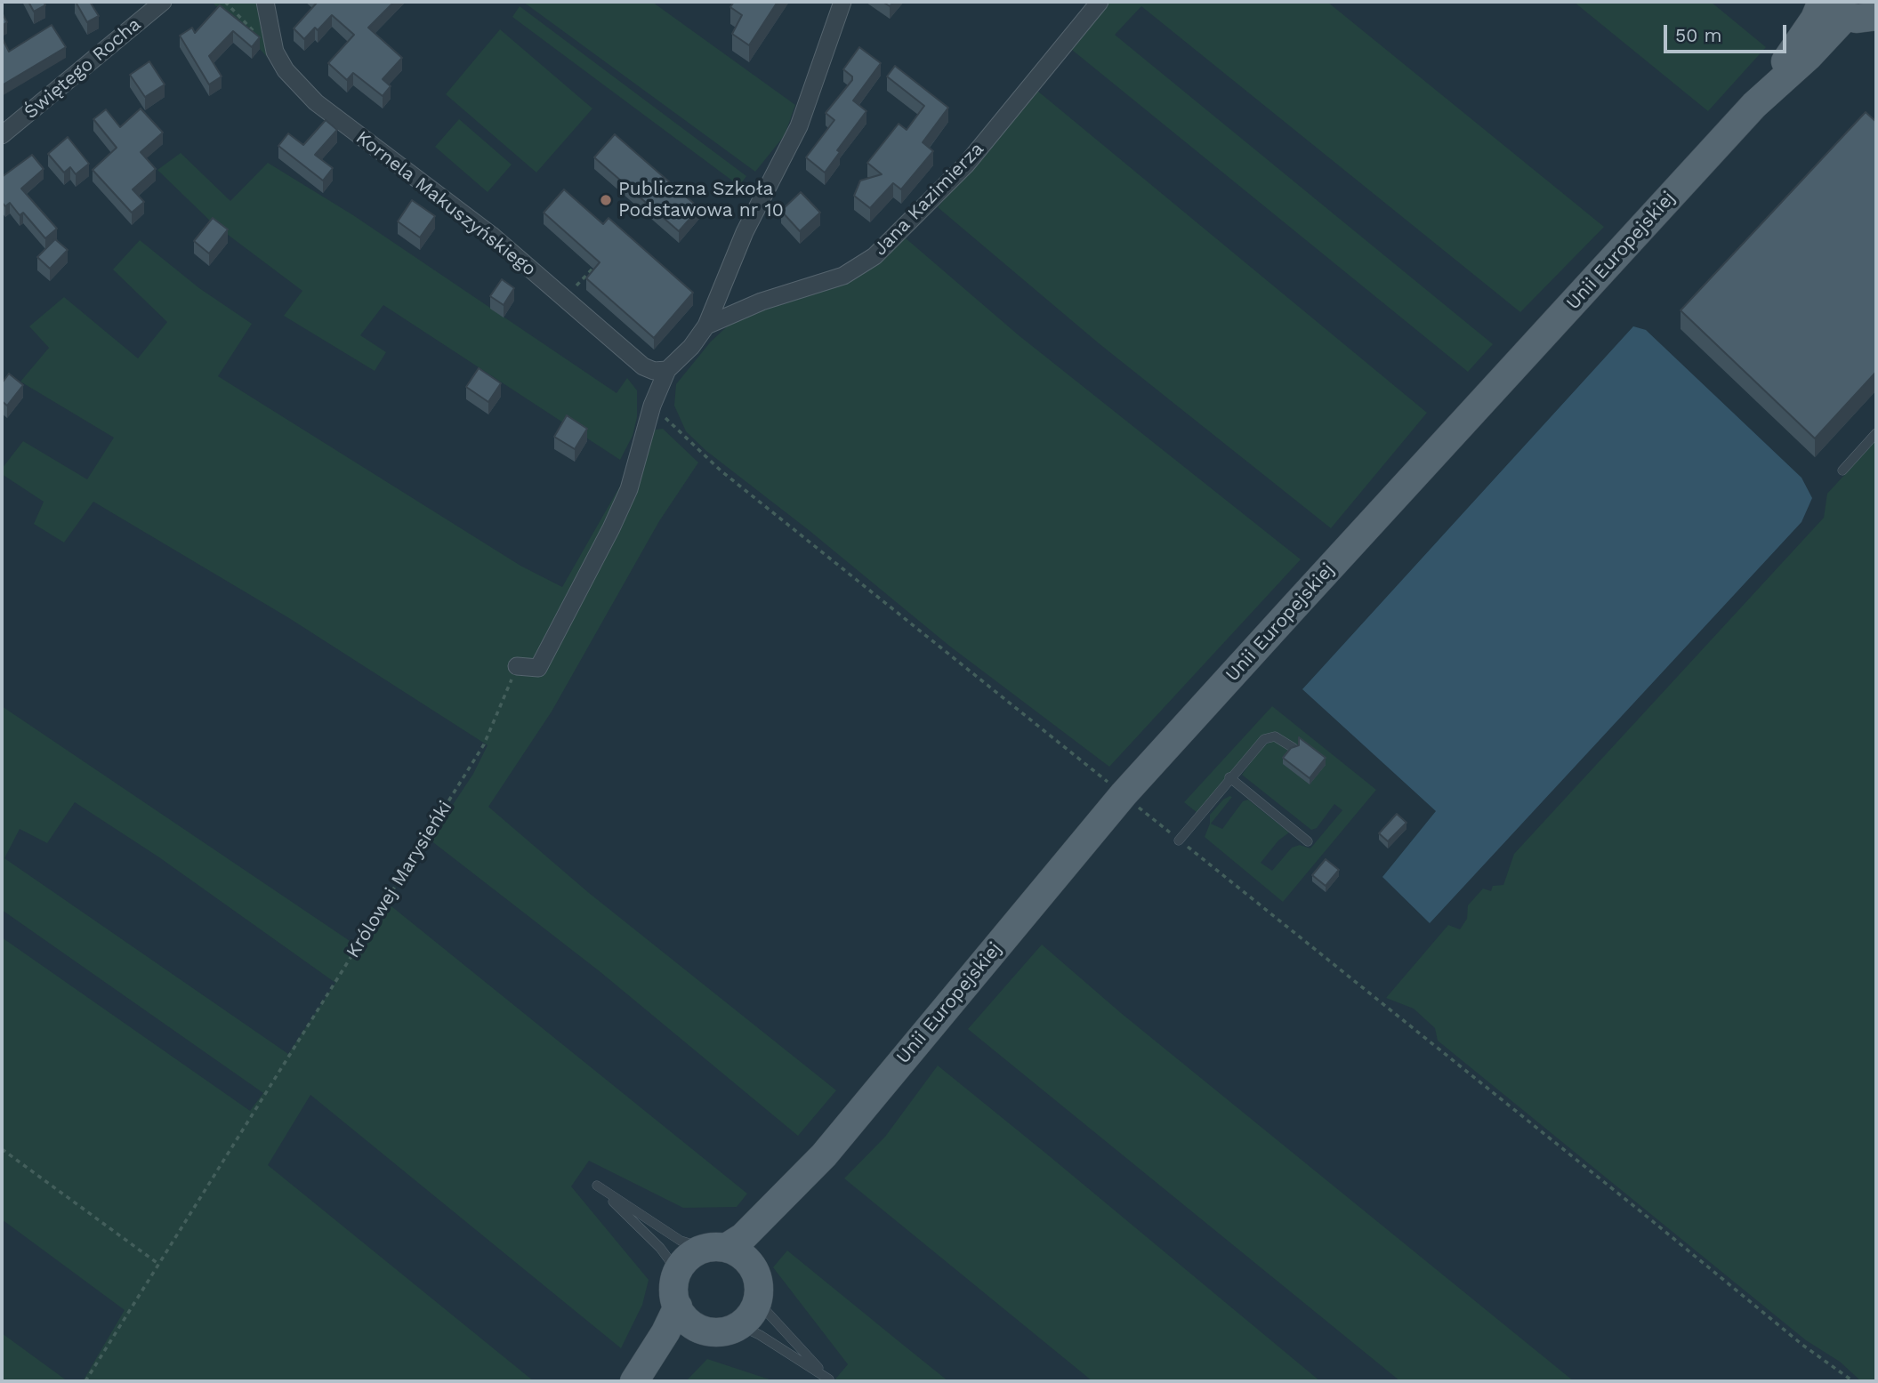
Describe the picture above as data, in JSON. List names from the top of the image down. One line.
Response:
{"streets":{"main road":["Unii Europejskiej"],"street":["Świętego Rocha","Jana Kazimierza","Kornela Makuszyńskiego"],"path":["Królowej Marysieńki"]},"places":["Publiczna Szkoła Podstawowa nr 10"],"scale_bar":"50 m"}
